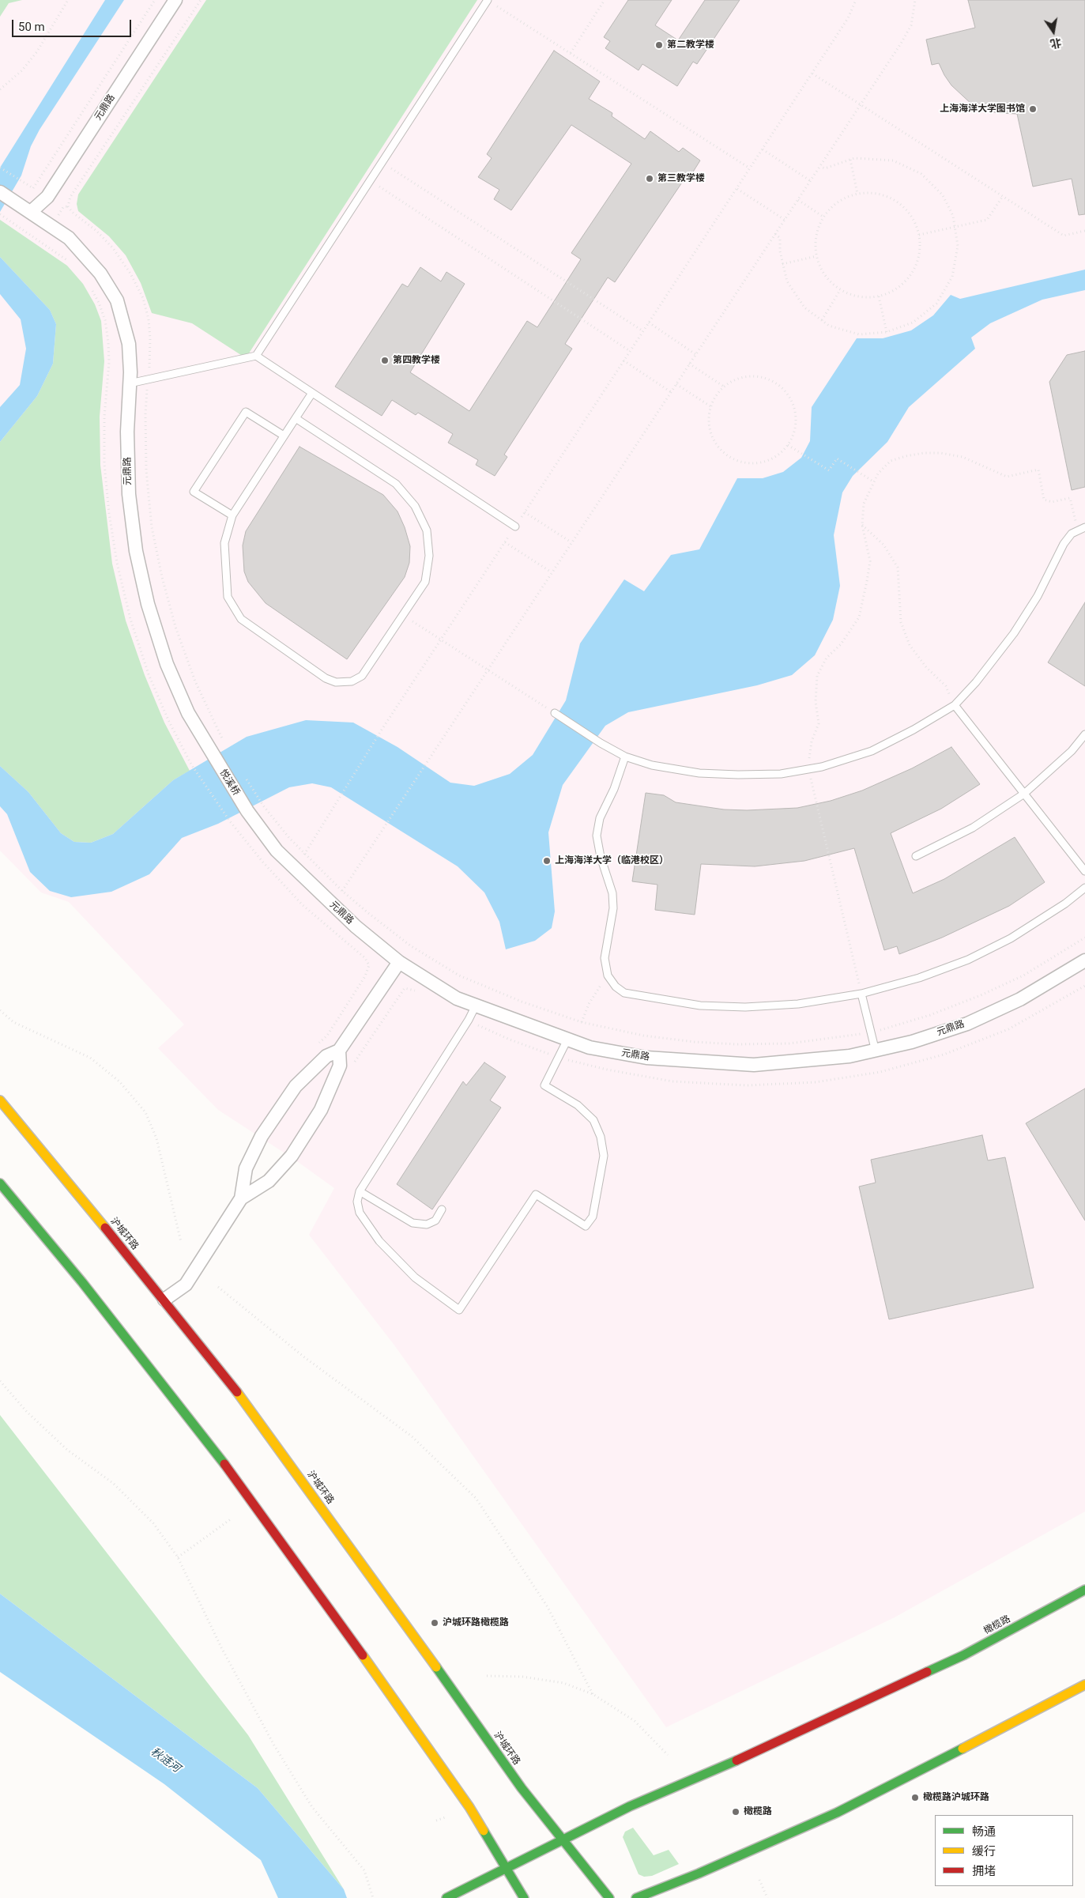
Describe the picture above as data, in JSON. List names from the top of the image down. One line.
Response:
{"streets":{"main road":["沪城环路","橄榄路"],"street":["元鼎路","悦溪桥"]},"crossings":[["元鼎路","悦溪桥"],["沪城环路","橄榄路"]],"water":["秋涟河"],"places":["第二教学楼","上海海洋大学图书馆","第三教学楼","第四教学楼","上海海洋大学（临港校区）","沪城环路橄榄路","橄榄路沪城环路","橄榄路"],"legend":["畅通","缓行","拥堵"],"scale_bar":"50 m","north":"bottom"}
